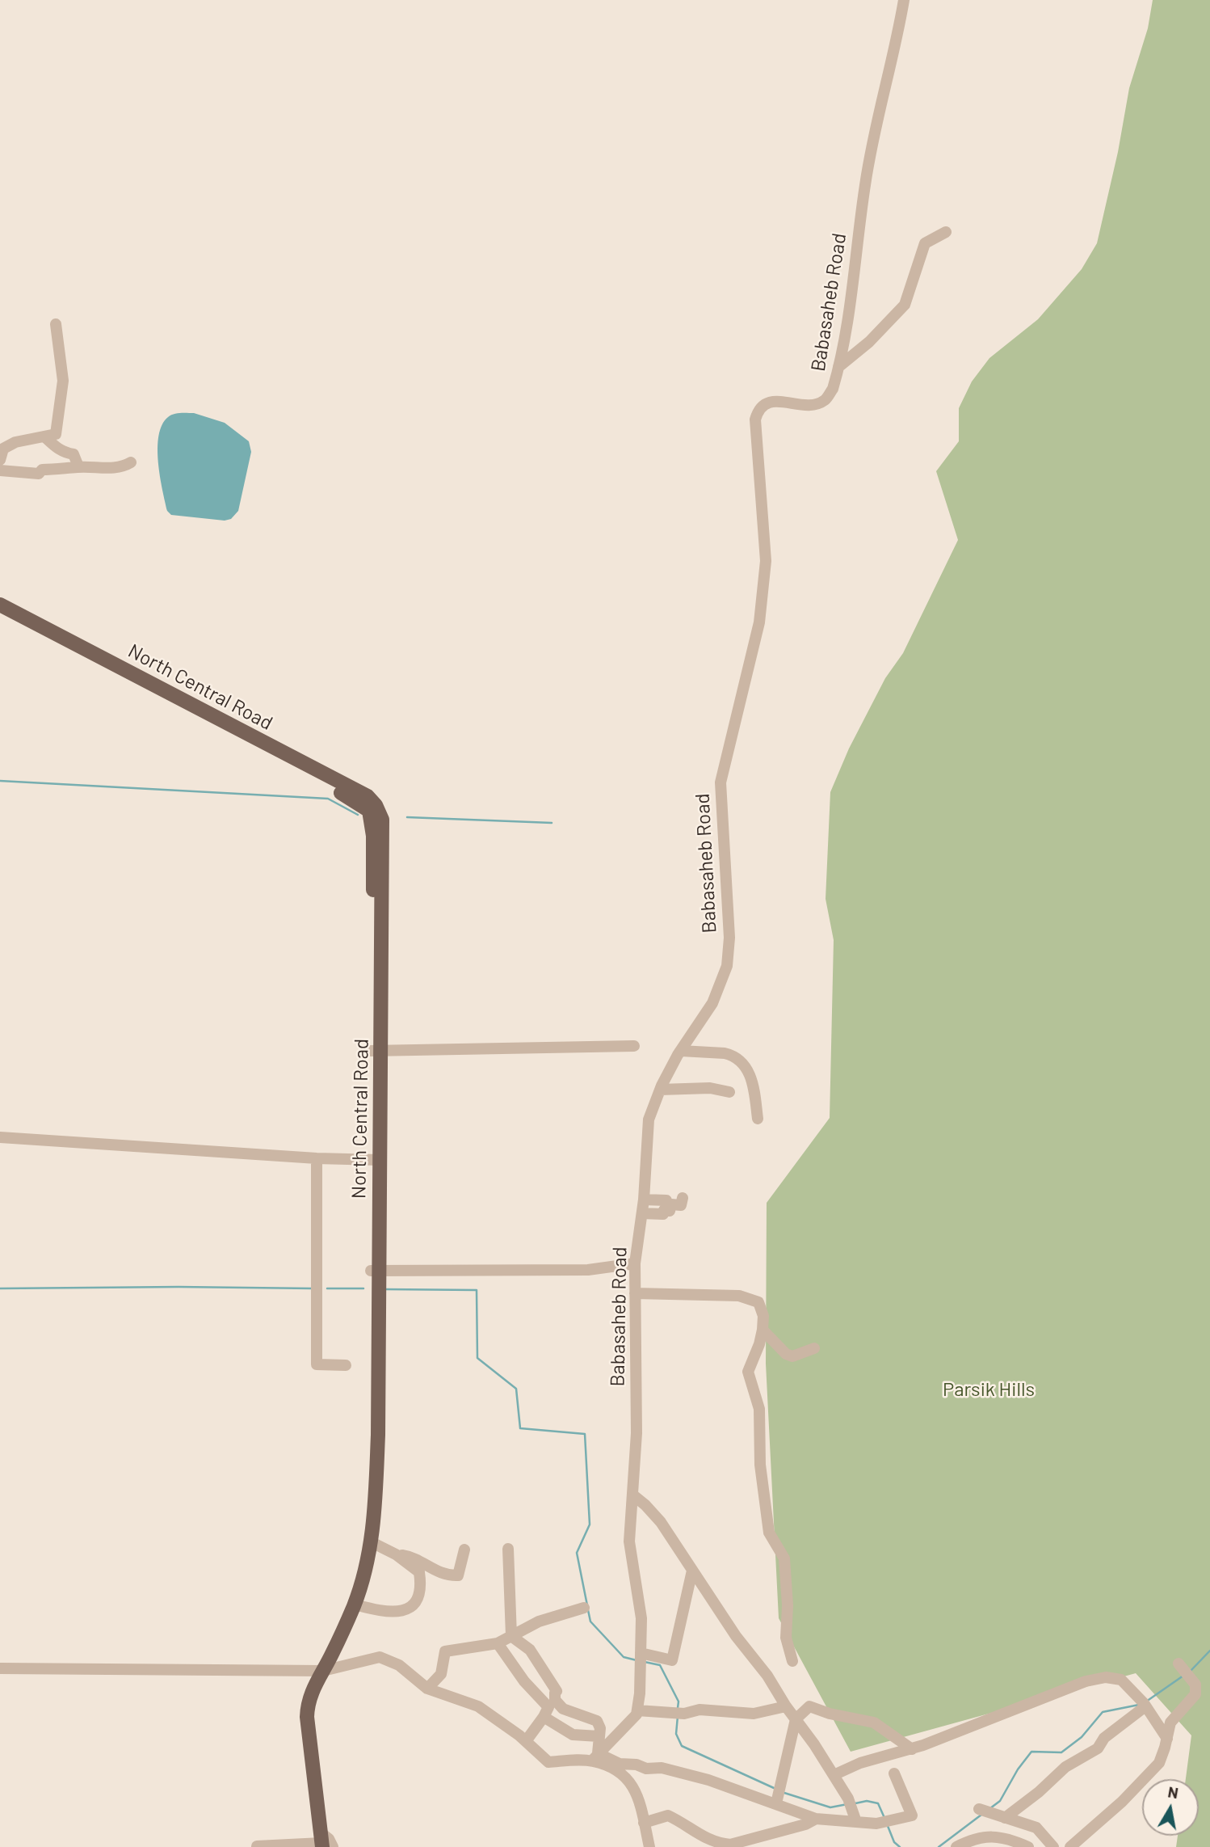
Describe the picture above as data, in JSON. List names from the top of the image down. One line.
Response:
{"streets":{"main road":["North Central Road"],"street":["Babasaheb Road"]},"parks":["Parsik Hills"],"north":"top"}
